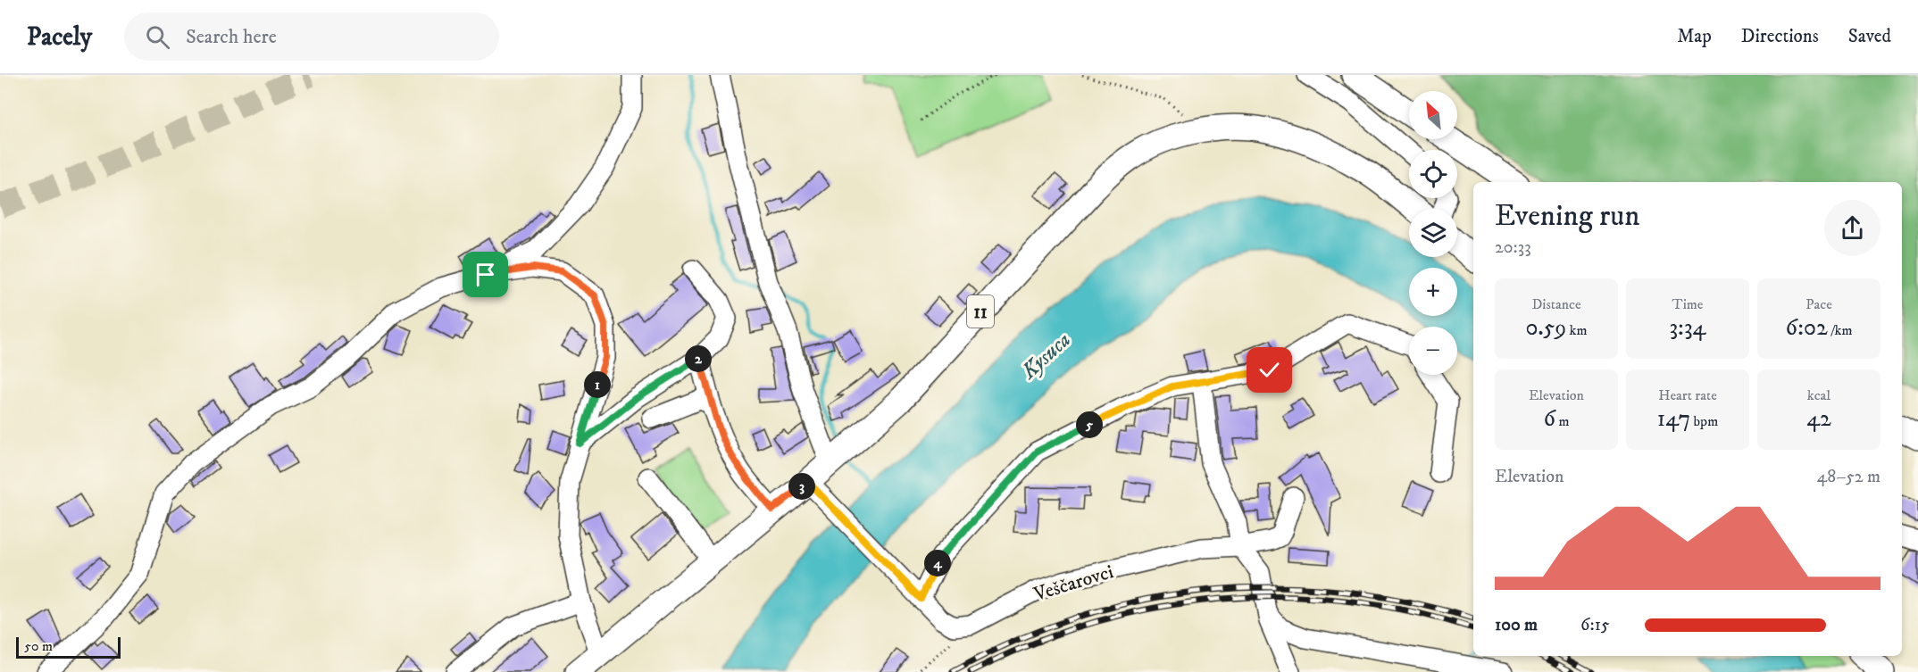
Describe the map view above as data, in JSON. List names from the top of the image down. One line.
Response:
{"streets":{"main road":["11"],"street":["Veščarovci"]},"water":["Kysuca"],"scale_bar":"50 m","north":"top left","page":{"header":"Pacely","search":"Search here","nav":["Map","Directions","Saved"],"map_buttons":["+","−"],"heading":["Evening run","20:33"],"stats":[["Distance","0.59 km"],["Time","3:34"],["Pace","6:02 /km"],["Elevation","6 m"],["Heart rate","147 bpm"],["kcal","42"]],"pins":["2","1","5","3","4"],"chart":["Elevation","48–52 m"],"list":[{"name":"100 m","note":"6:15"}],"scale":"50 m"}}
